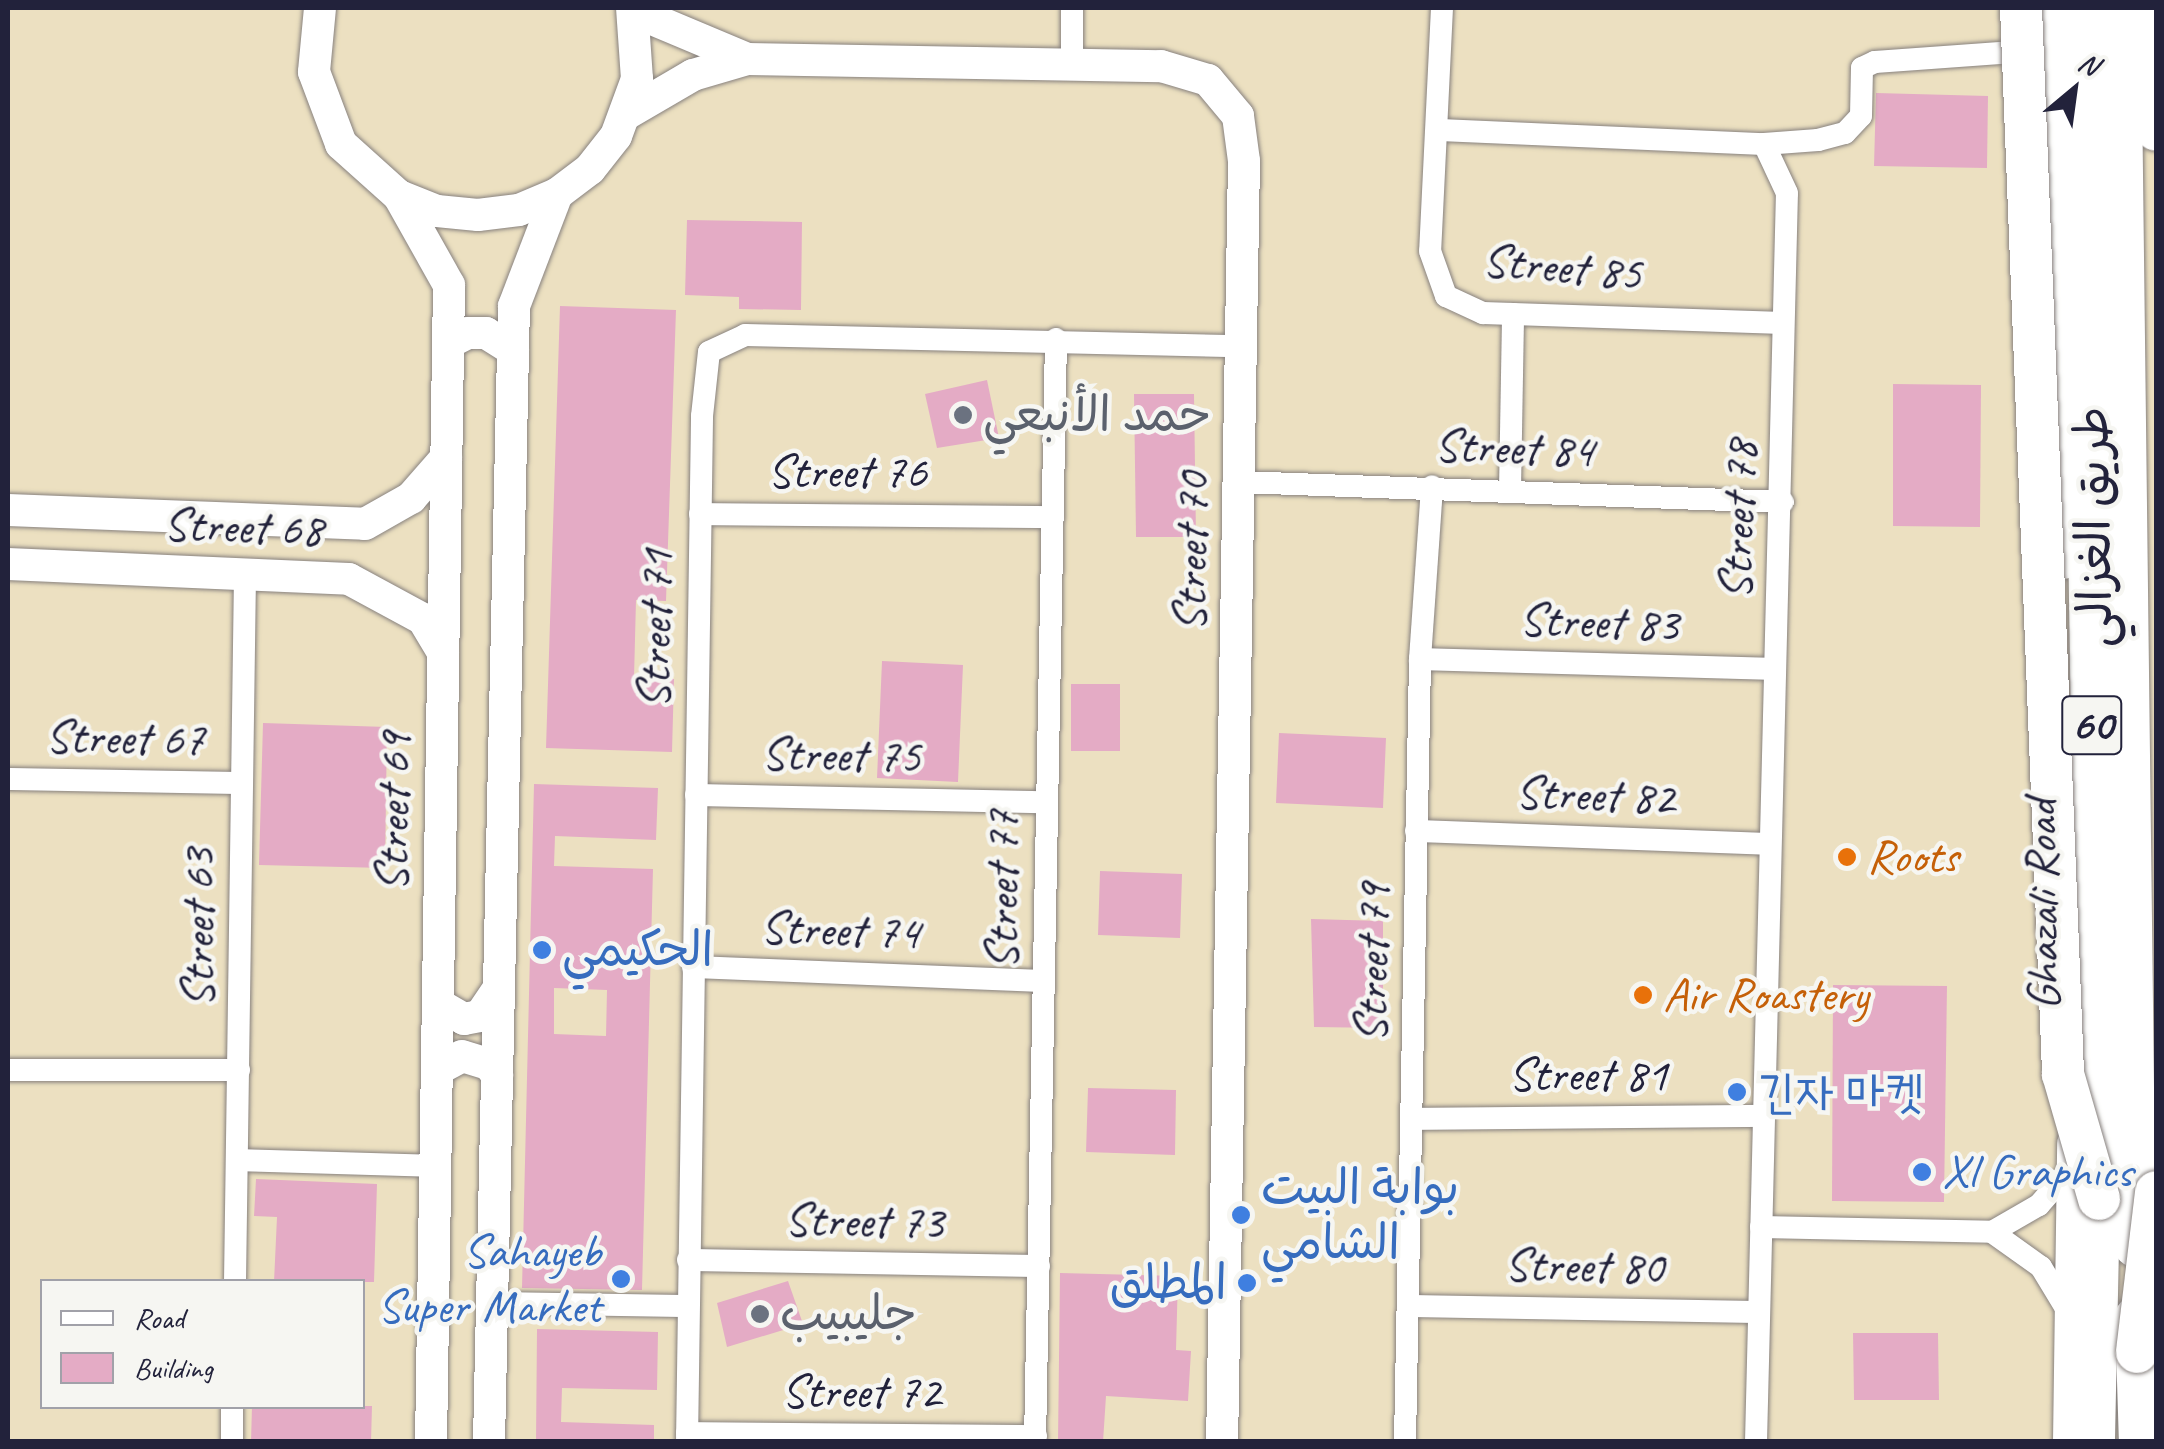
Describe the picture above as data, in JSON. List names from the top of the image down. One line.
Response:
{"streets":{"highway":["60","Ghazali Road"],"main road":["طريق الغزالي"],"street":["Street 85","Street 84","Street 76","Street 78","Street 68","Street 70","Street 83","Street 71","Street 67","Street 75","Street 82","Street 69","Street 77","Street 63","Street 74","Street 79","Street 81","Street 73","Street 80","Street 72"]},"crossings":[["Street 85","Street 78"],["Street 84","Street 78"],["Street 84","Street 70"],["Street 84","Street 79"],["Street 76","Street 71"],["Street 76","Street 77"],["Street 78","Street 83"],["Street 78","Street 82"],["Street 78","Street 81"],["Street 78","Street 80"],["Street 68","Street 69"],["Street 68","Street 63"],["طريق الغزالي","Ghazali Road"],["Street 70","Street 71"],["Street 83","Street 79"],["Street 71","Street 75"],["Street 71","Street 77"],["Street 71","Street 74"],["Street 71","Street 73"],["Street 71","Street 72"],["Street 67","Street 63"],["Street 75","Street 77"],["Street 82","Street 79"],["Street 77","Street 74"],["Street 77","Street 73"],["Street 77","Street 72"],["Street 79","Street 81"],["Street 79","Street 80"]],"places":["حمد الأنبعي","Roots","الحكيمي","Air Roastery","긴자 마켓","Xl Graphics","بوابة البيت الشامي","Sahayeb Super Market","المطلق","جليبيب"],"legend":["Road","Building"],"north":"top right"}
